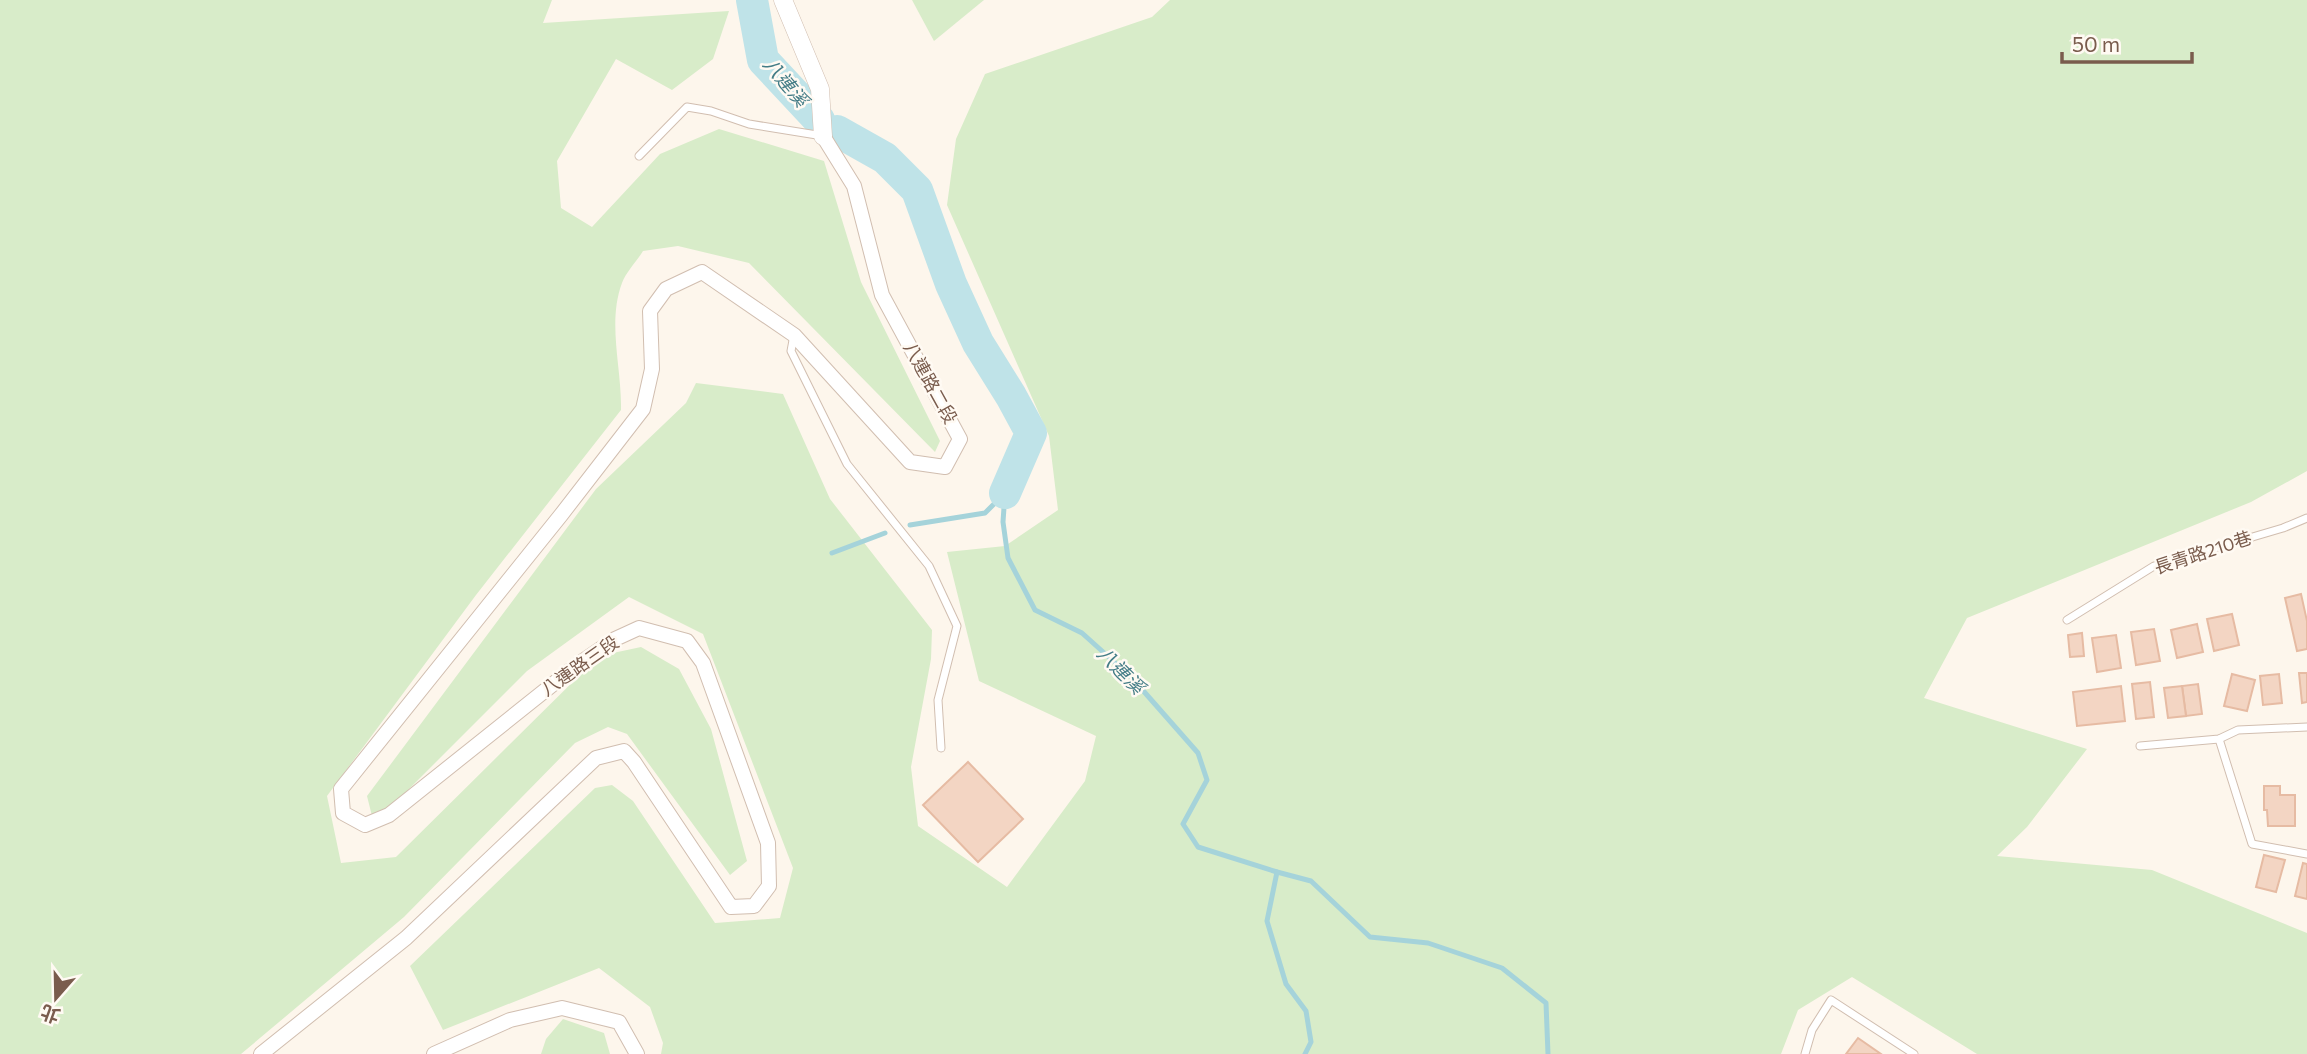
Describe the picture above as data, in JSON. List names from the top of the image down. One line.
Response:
{"streets":{"street":["八連路二段","八連路三段"],"lane":["長青路210巷"]},"crossings":[["八連路二段","八連路三段"]],"water":["八連溪"],"scale_bar":"50 m","north":"bottom"}
